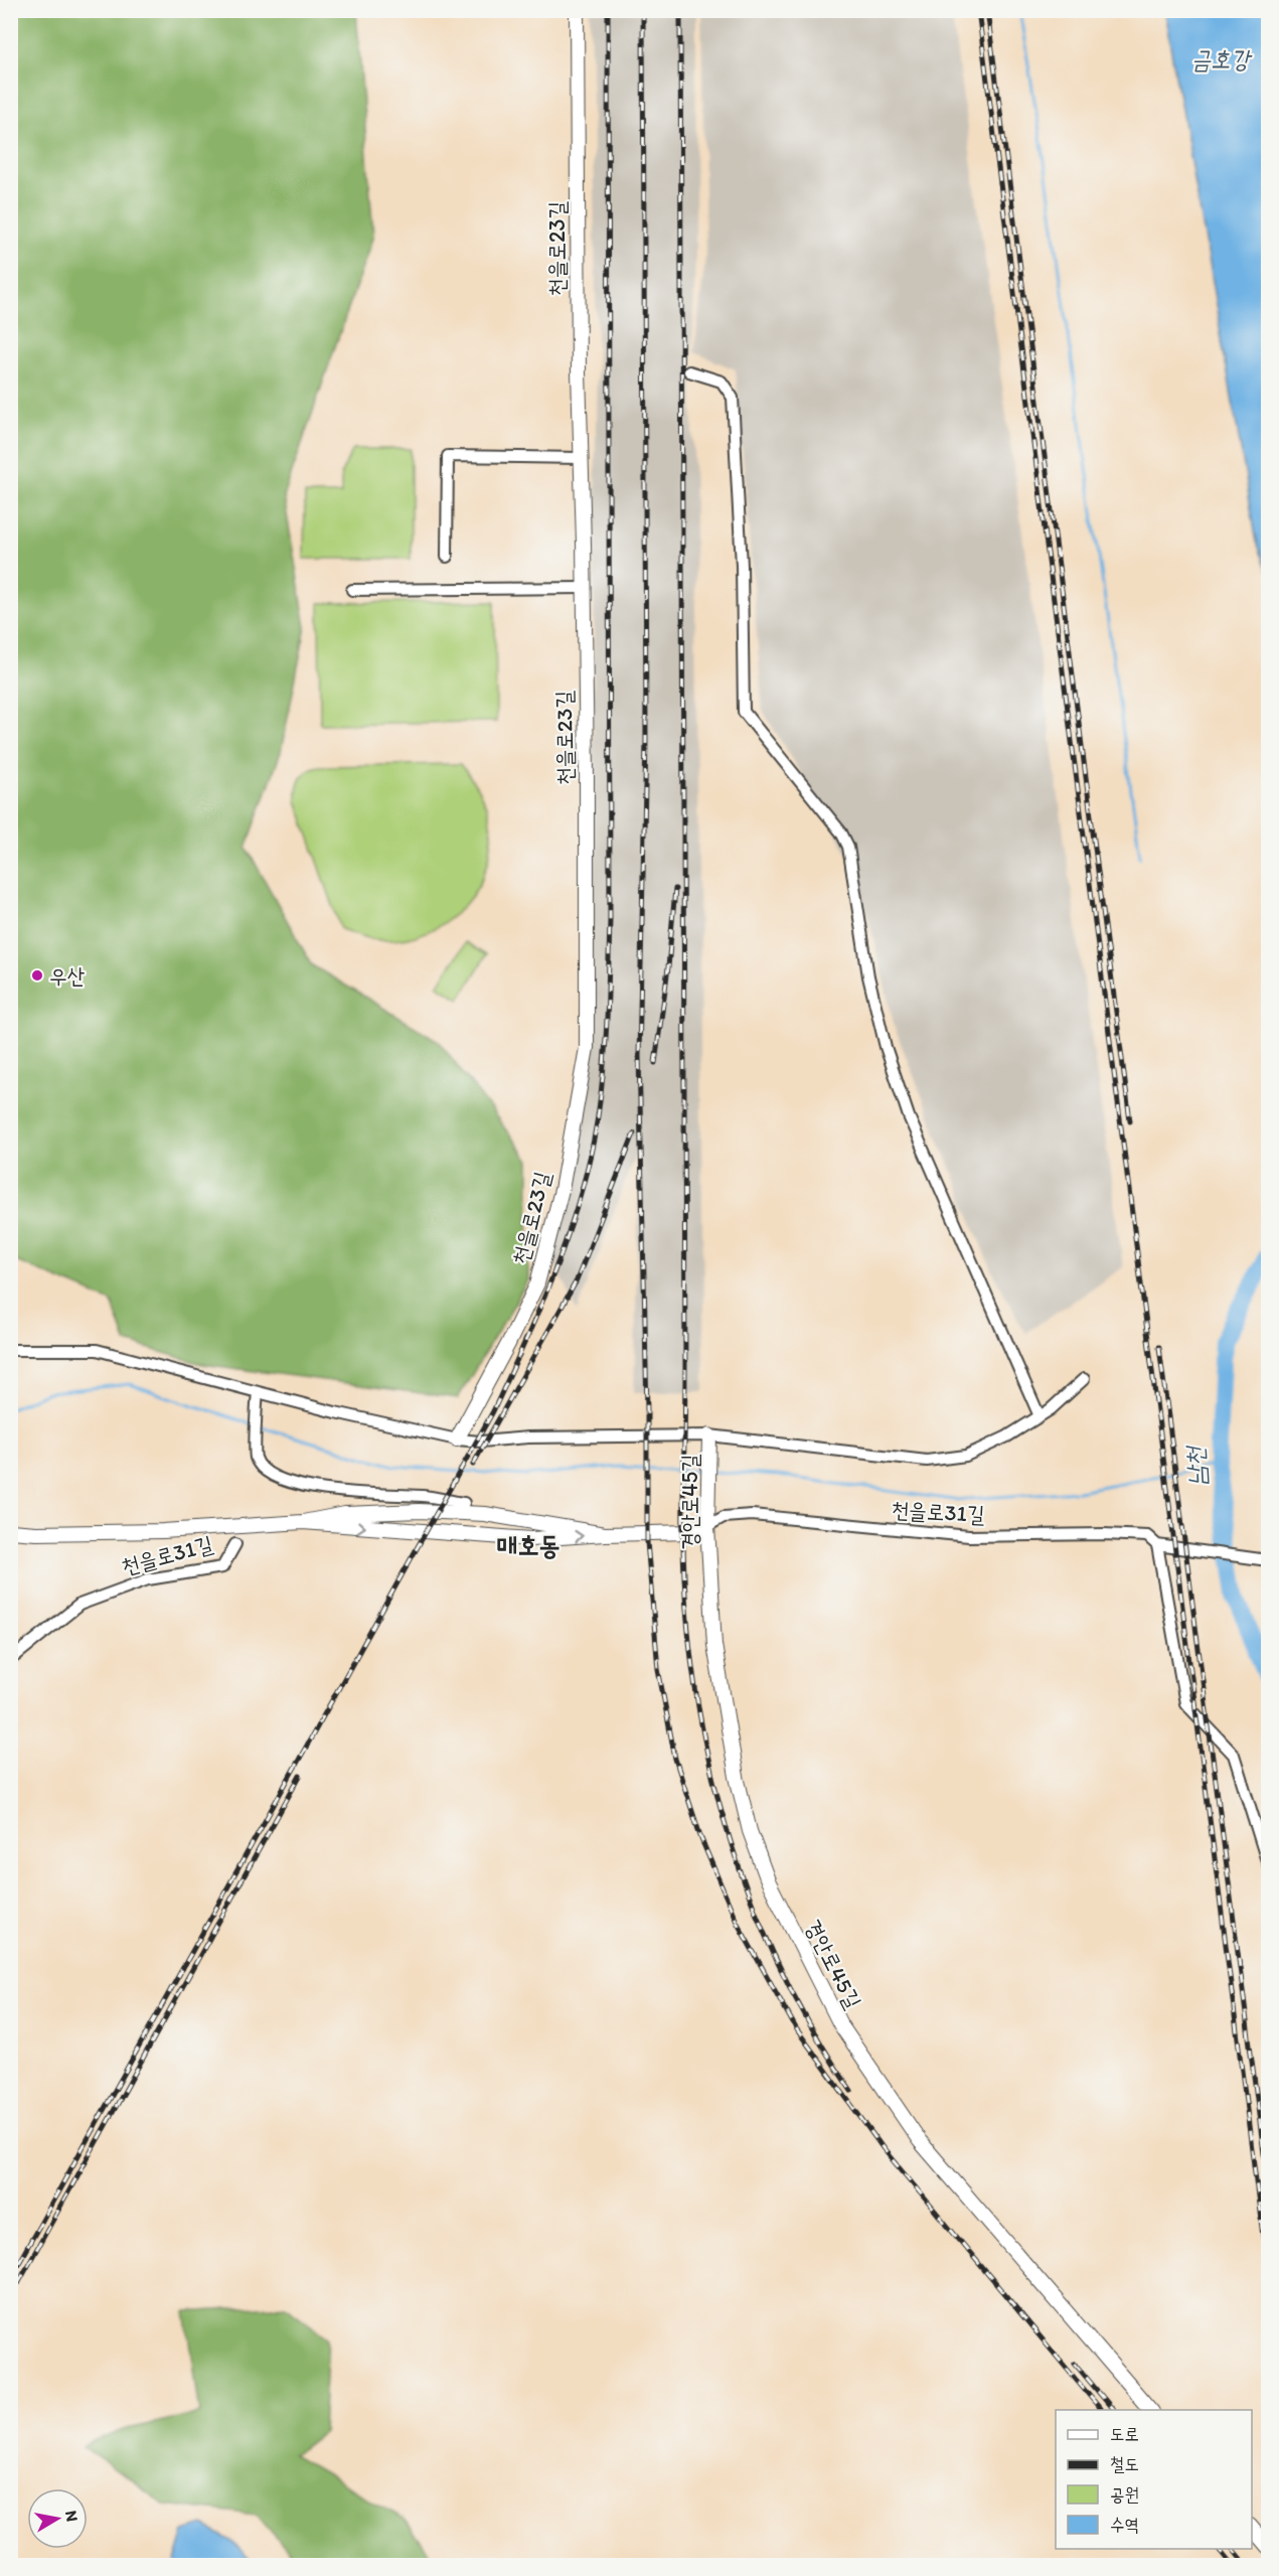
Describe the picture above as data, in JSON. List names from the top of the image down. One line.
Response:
{"streets":{"street":["천을로23길","경안로45길","천을로31길"]},"crossings":[["경안로45길","천을로31길"]],"districts":["매호동"],"water":["금호강","남천"],"places":["우산"],"legend":["도로","철도","공원","수역"],"north":"right"}
